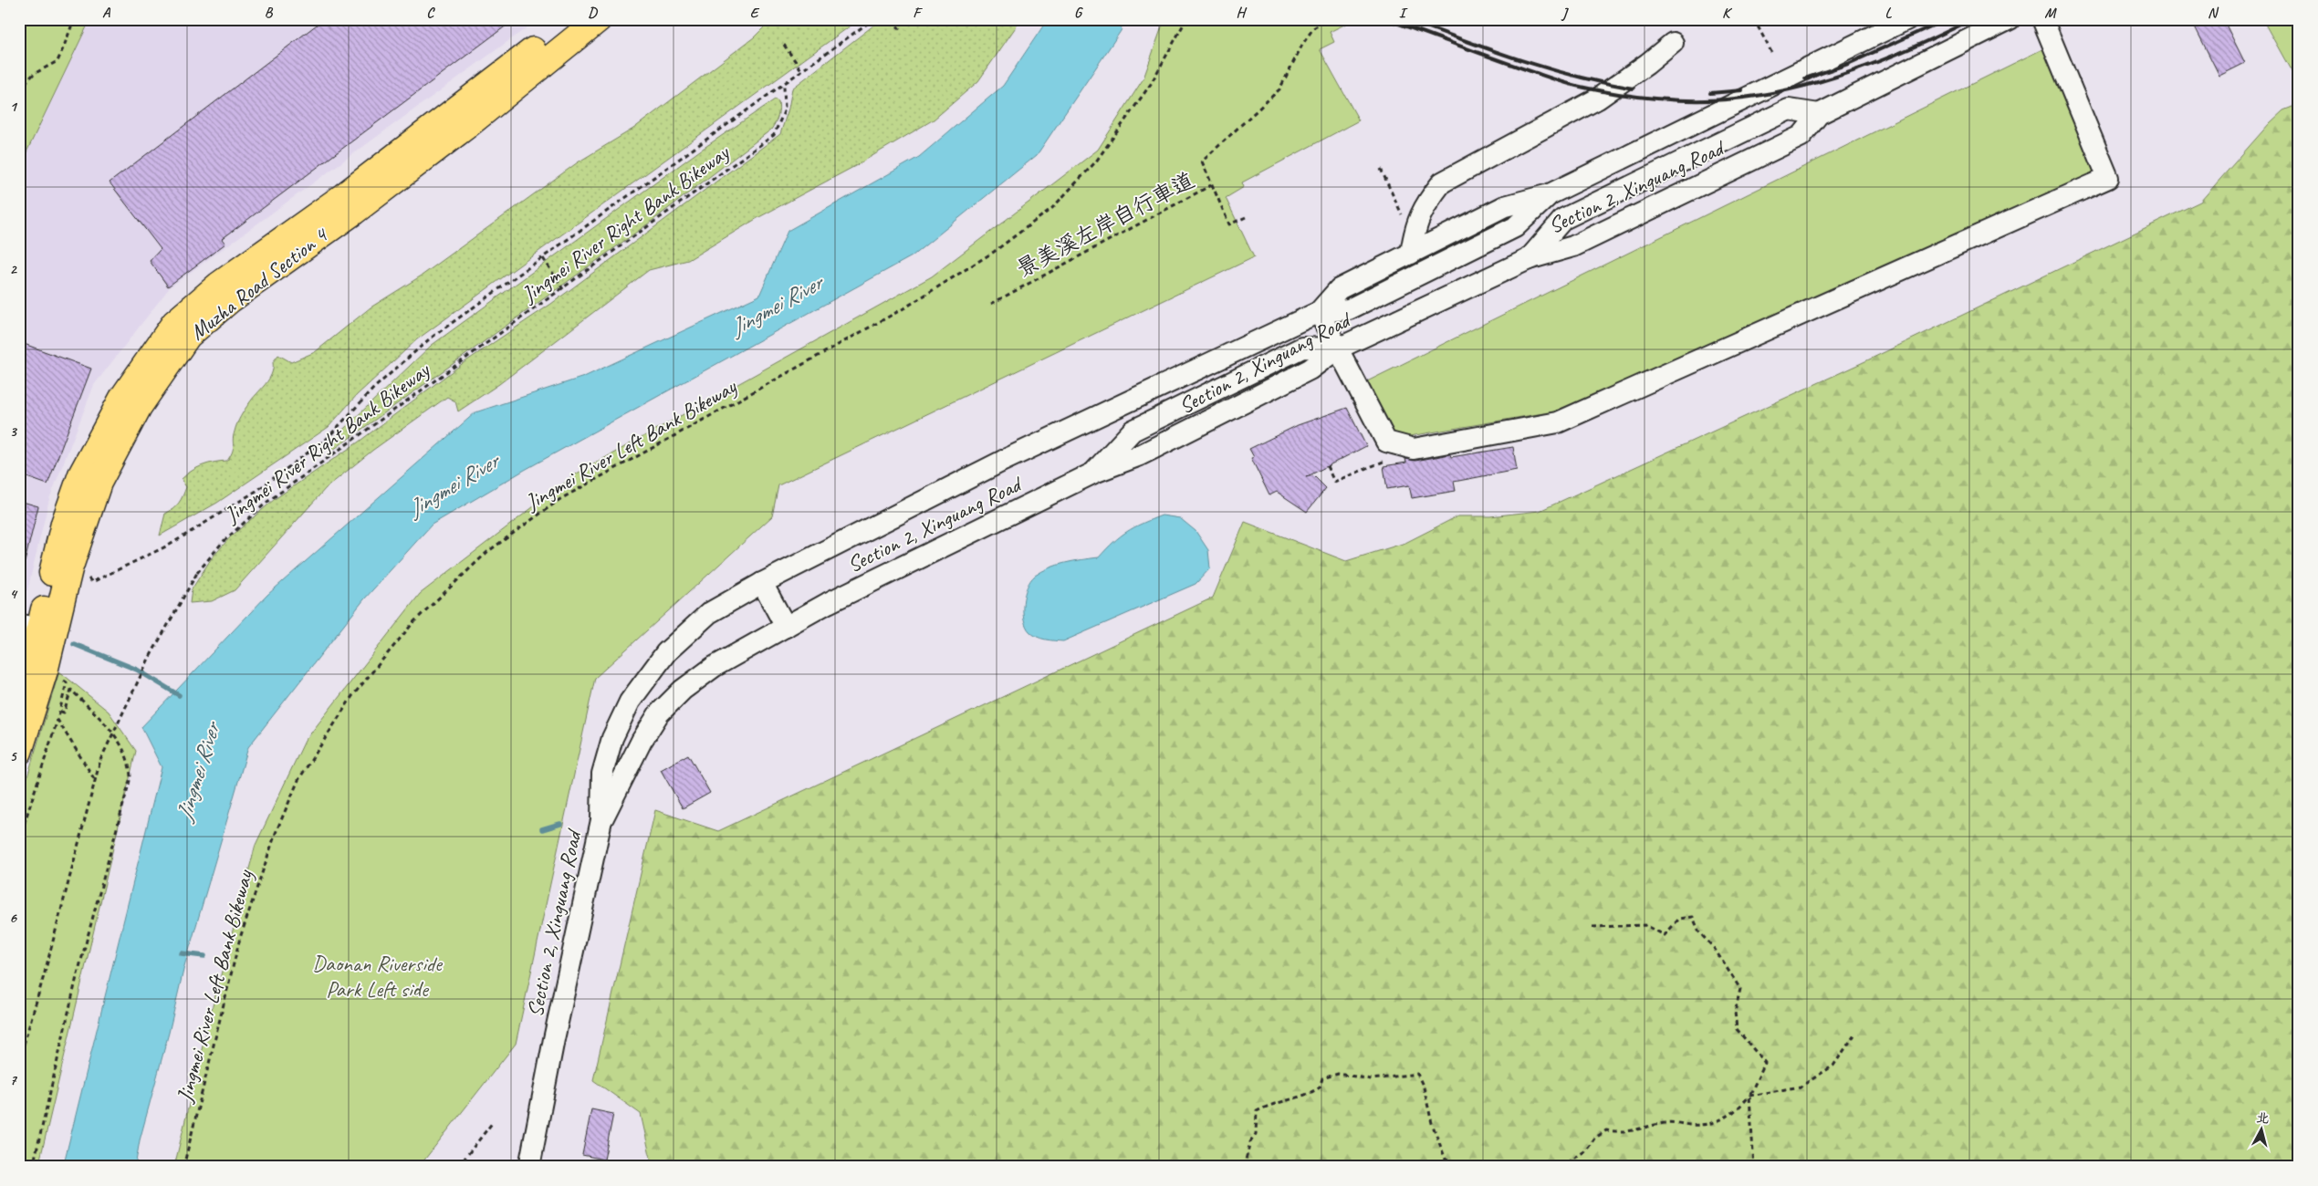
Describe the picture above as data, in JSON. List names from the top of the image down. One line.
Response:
{"streets":{"main road":["Muzha Road Section 4"],"street":["Section 2, Xinguang Road"],"path":["Jingmei River Right Bank Bikeway","景美溪左岸自行車道","Jingmei River Left Bank Bikeway"]},"water":["Jingmei River"],"parks":["Daonan Riverside Park Left side"],"north":"top","grid":{"columns":["A","B","C","D","E","F","G","H","I","J","K","L","M","N"],"rows":["1","2","3","4","5","6","7"]}}
